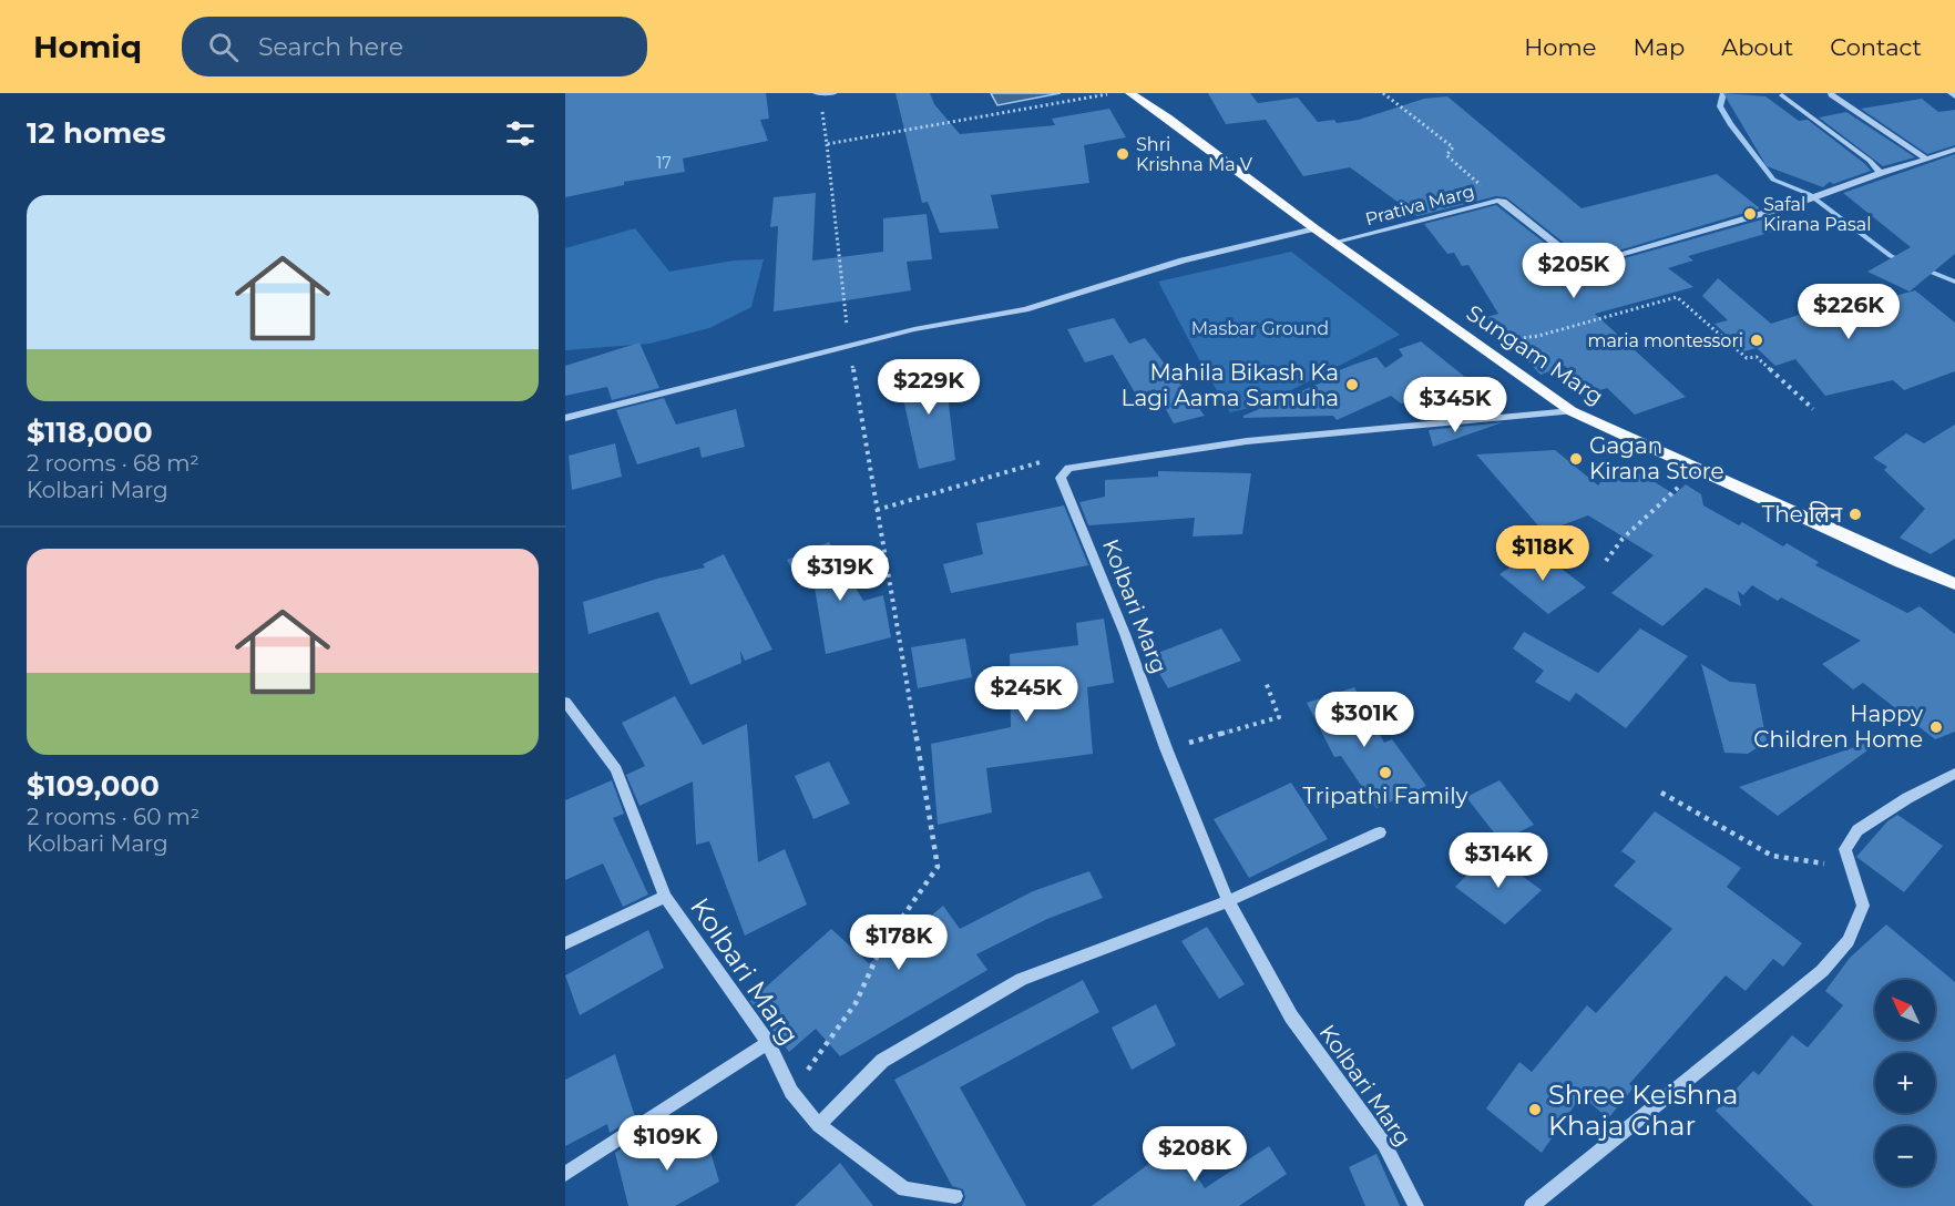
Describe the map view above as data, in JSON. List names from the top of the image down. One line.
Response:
{"streets":{"main road":["Sungam Marg"],"street":["Prativa Marg","Kolbari Marg"]},"crossings":[["Prativa Marg","Sungam Marg"]],"parks":["Masbar Ground"],"places":["Shri Krishna Ma V","Safal Kirana Pasal","maria montessori","Mahila Bikash Ka Lagi Aama Samuha","Gagan Kirana Store","The लिन","Happy Children Home","Tripathi Family","Shree Keishna Khaja Ghar"],"house_numbers":["17"],"north":"top left","page":{"header":"Homiq","search":"Search here","nav":["Home","Map","About","Contact"],"heading":"12 homes","list":[{"name":"$118,000","note":"2 rooms · 68 m² · Kolbari Marg"},{"name":"$109,000","note":"2 rooms · 60 m² · Kolbari Marg"}],"price":["$205K","$226K","$229K","$345K","$118K","$319K","$245K","$301K","$314K","$178K","$109K","$208K"],"map_buttons":["+","−"]}}
